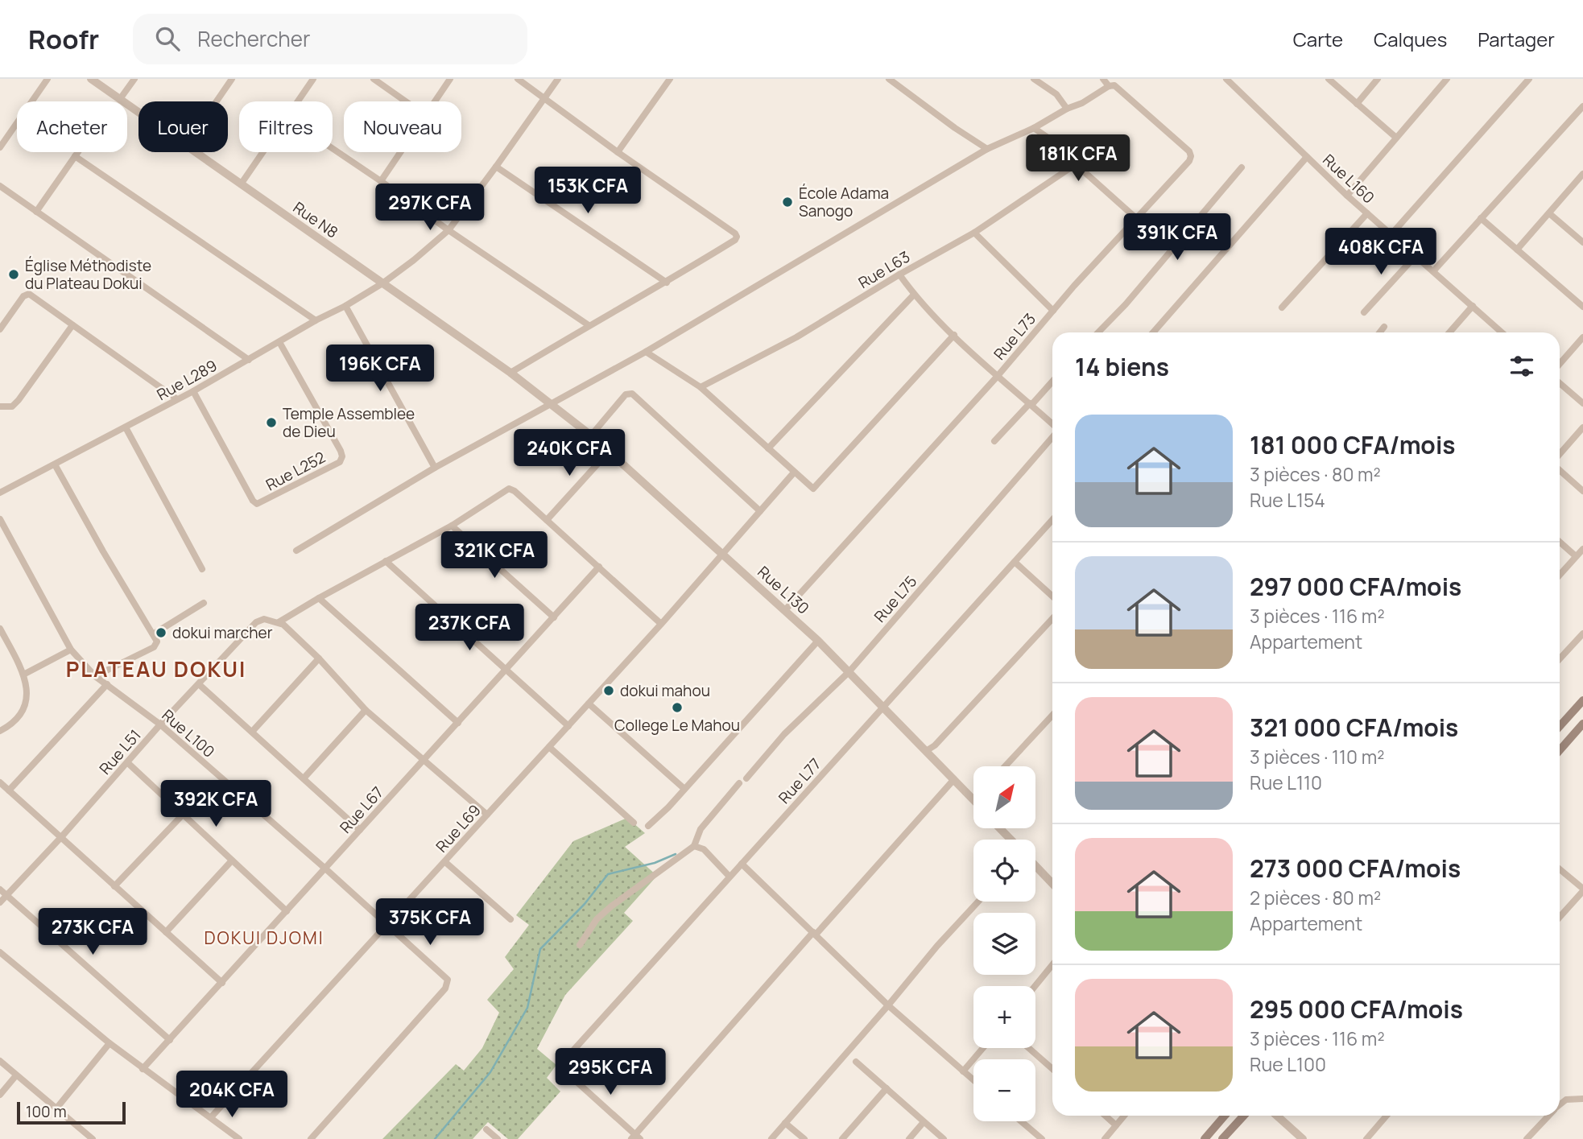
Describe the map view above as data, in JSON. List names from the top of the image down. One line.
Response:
{"streets":{"street":["Rue L160","Rue N8","Rue L63","Rue L73","Rue L289","Rue L252","Rue L130","Rue L75","Rue L100","Rue L51","Rue L77","Rue L67","Rue L69"]},"crossings":[["Rue N8","Rue L289"],["Rue N8","Rue L130"],["Rue L73","Rue L130"],["Rue L289","Rue L252"],["Rue L130","Rue L75"],["Rue L130","Rue L77"],["Rue L130","Rue L69"],["Rue L100","Rue L51"],["Rue L100","Rue L67"],["Rue L100","Rue L69"]],"districts":["PLATEAU DOKUI","DOKUI DJOMI"],"places":["École Adama Sanogo","Église Méthodiste du Plateau Dokui","Temple Assemblee de Dieu","dokui marcher","dokui mahou","College Le Mahou"],"scale_bar":"100 m","north":"top right","page":{"header":"Roofr","search":"Rechercher","nav":["Carte","Calques","Partager"],"chip":["Acheter","Louer","Filtres","Nouveau"],"price":["181K CFA","153K CFA","297K CFA","391K CFA","408K CFA","196K CFA","240K CFA","321K CFA","237K CFA","392K CFA","375K CFA","273K CFA","295K CFA","204K CFA"],"heading":"14 biens","list":[{"name":"181 000 CFA/mois","note":"3 pièces · 80 m² · Rue L154"},{"name":"297 000 CFA/mois","note":"3 pièces · 116 m² · Appartement"},{"name":"321 000 CFA/mois","note":"3 pièces · 110 m² · Rue L110"},{"name":"273 000 CFA/mois","note":"2 pièces · 80 m² · Appartement"},{"name":"295 000 CFA/mois","note":"3 pièces · 116 m² · Rue L100"}],"map_buttons":["+","−"],"scale":"100 m"}}
